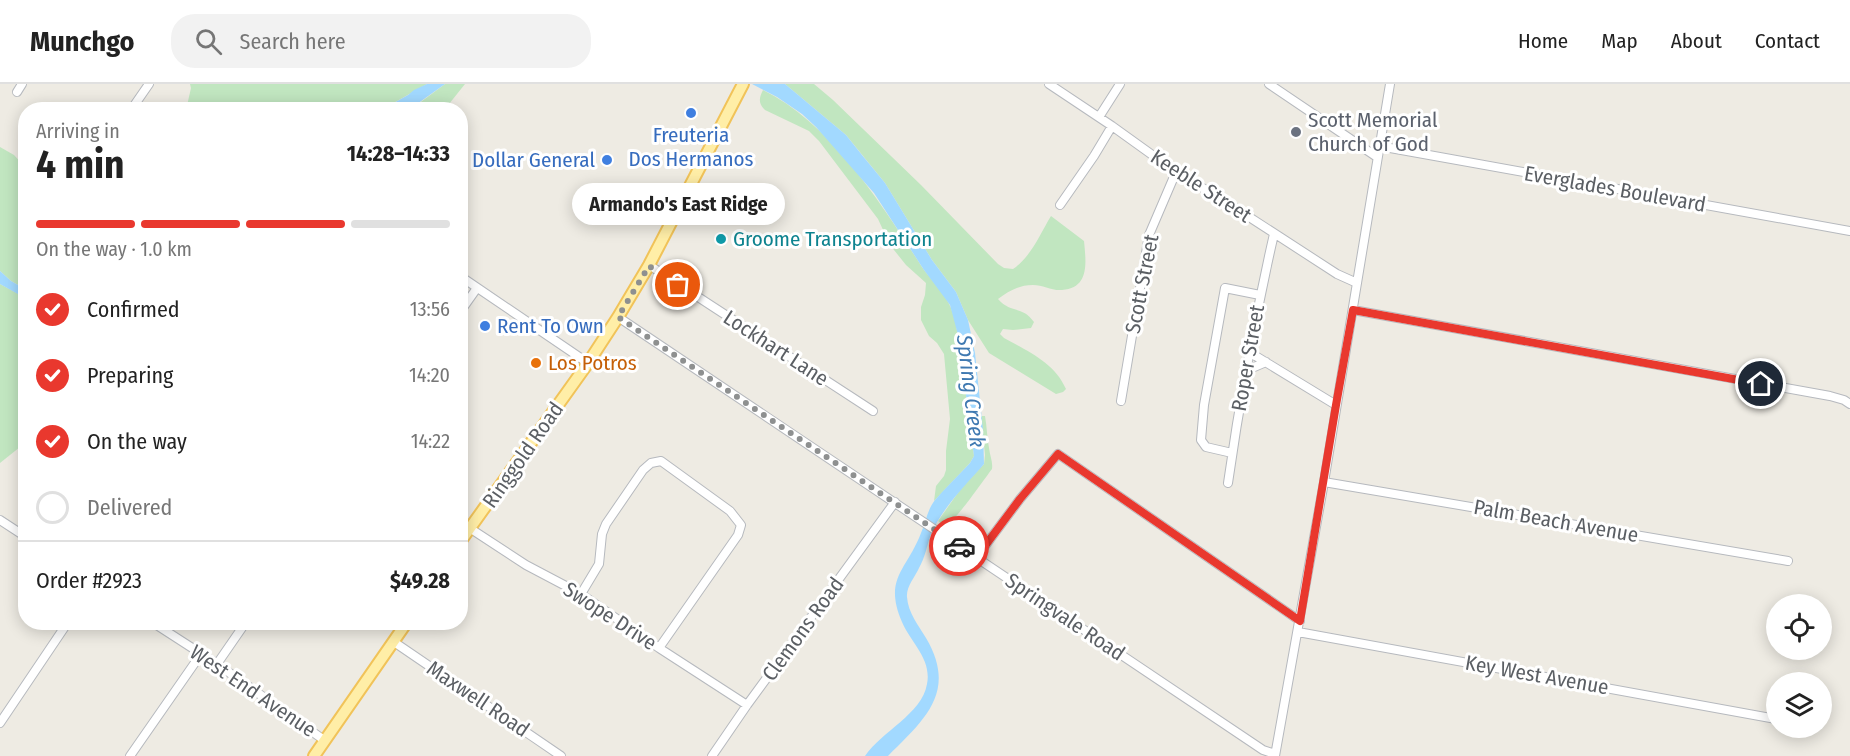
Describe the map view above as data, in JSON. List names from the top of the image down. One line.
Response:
{"streets":{"main road":["Ringgold Road"],"street":["Keeble Street","Everglades Boulevard","Scott Street","Lockhart Lane","Roper Street","Palm Beach Avenue","Swope Drive","Springvale Road","Clemons Road","Key West Avenue","West End Avenue","Maxwell Road"]},"crossings":[["Keeble Street","Scott Street"],["Keeble Street","Roper Street"],["Lockhart Lane","Ringgold Road"],["Ringgold Road","Swope Drive"],["Ringgold Road","Springvale Road"],["Swope Drive","Clemons Road"],["Springvale Road","Clemons Road"]],"water":["Spring Creek"],"places":["Freuteria Dos Hermanos","Scott Memorial Church of God","Dollar General","Groome Transportation","Armando's East Ridge","Rent To Own","Los Potros"],"page":{"header":"Munchgo","search":"Search here","nav":["Home","Map","About","Contact"],"heading":["4 min","Arriving in","14:28–14:33"],"panel":["Order #2923","$49.28"],"bubble":"Armando's East Ridge","bar":"On the way · 1.0 km","list":[["Confirmed","13:56"],["Preparing","14:20"],["On the way","14:22"],"Delivered"]}}
